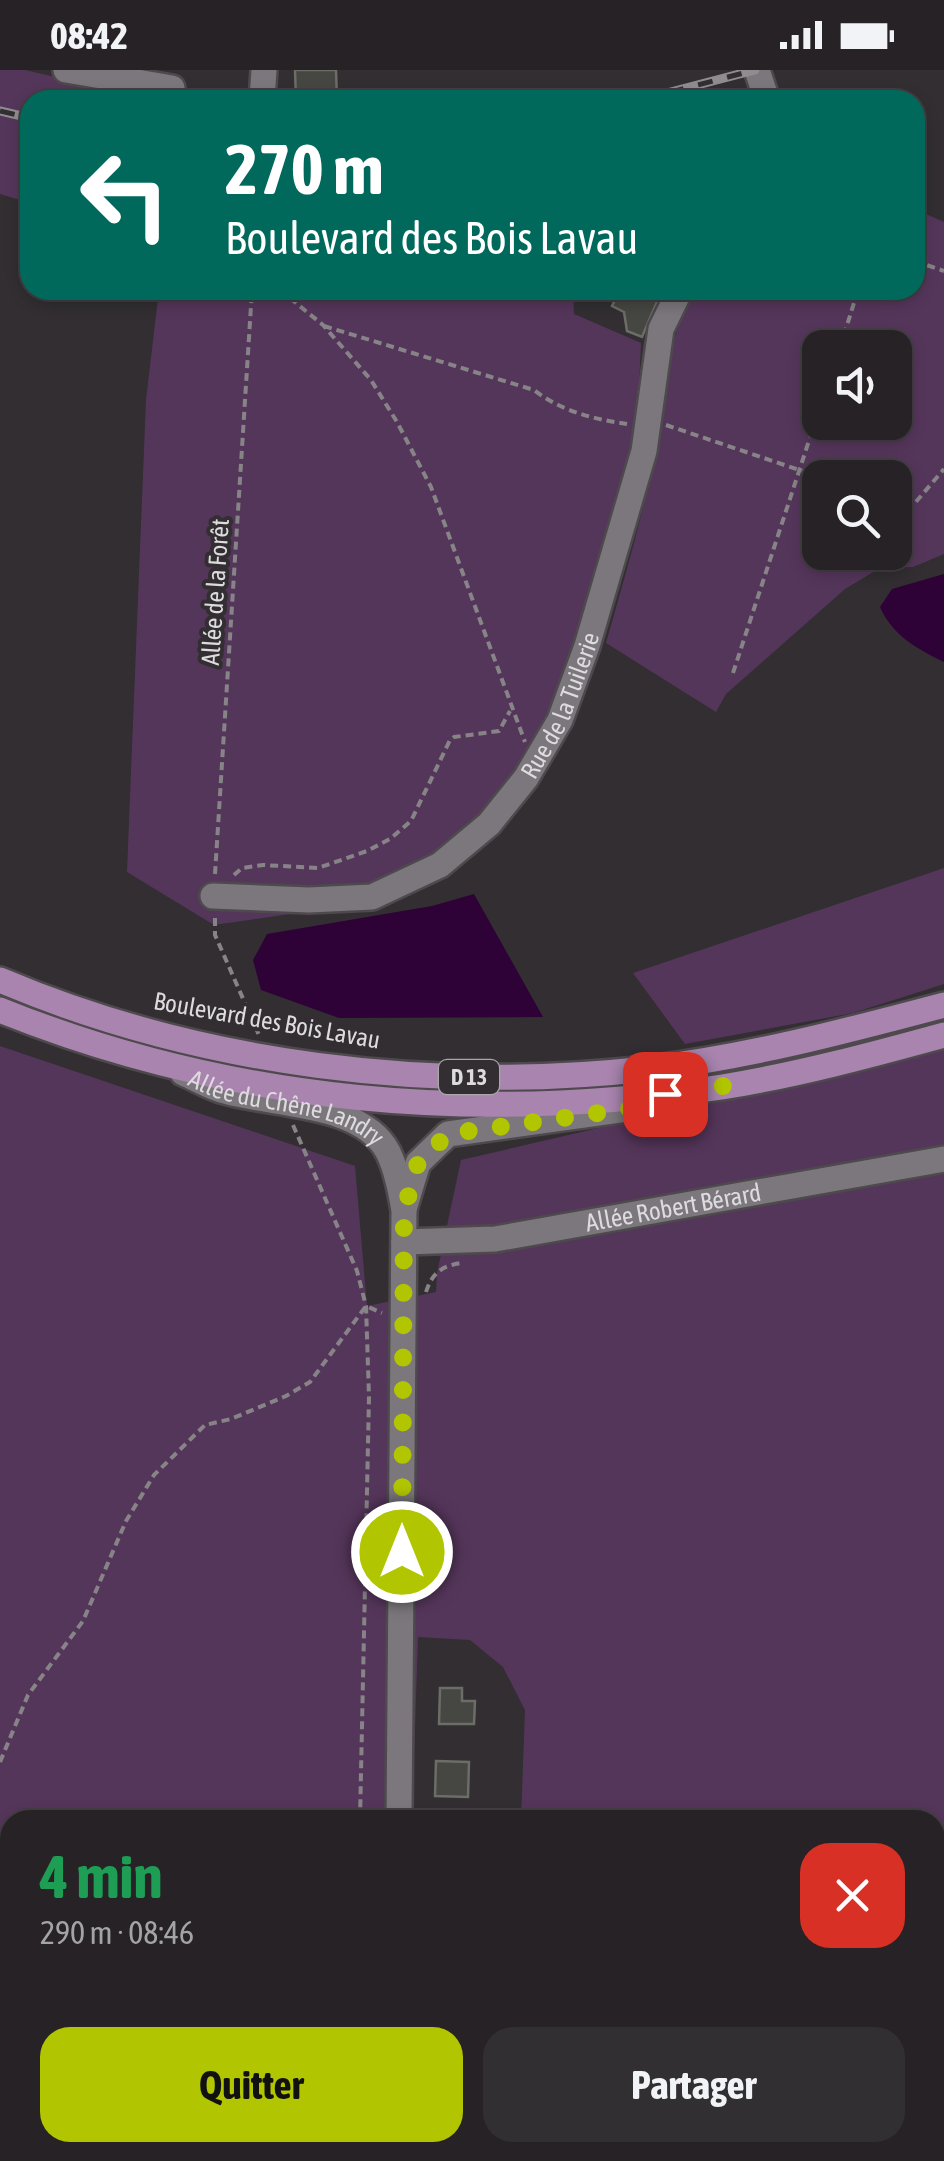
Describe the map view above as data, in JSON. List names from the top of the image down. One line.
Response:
{"streets":{"main road":["Boulevard des Bois Lavau","D 13"],"street":["Rue de la Tuilerie","Allée du Chêne Landry","Allée Robert Bérard"],"path":["Allée de la Forêt"]},"crossings":[["Allée de la Forêt","Rue de la Tuilerie"],["D 13","Allée du Chêne Landry"],["Allée du Chêne Landry","Allée Robert Bérard"]],"page":{"status":"08:42","turn":["270 m","Boulevard des Bois Lavau"],"heading":["4 min","290 m · 08:46"],"buttons":["Quitter","Partager"]}}
